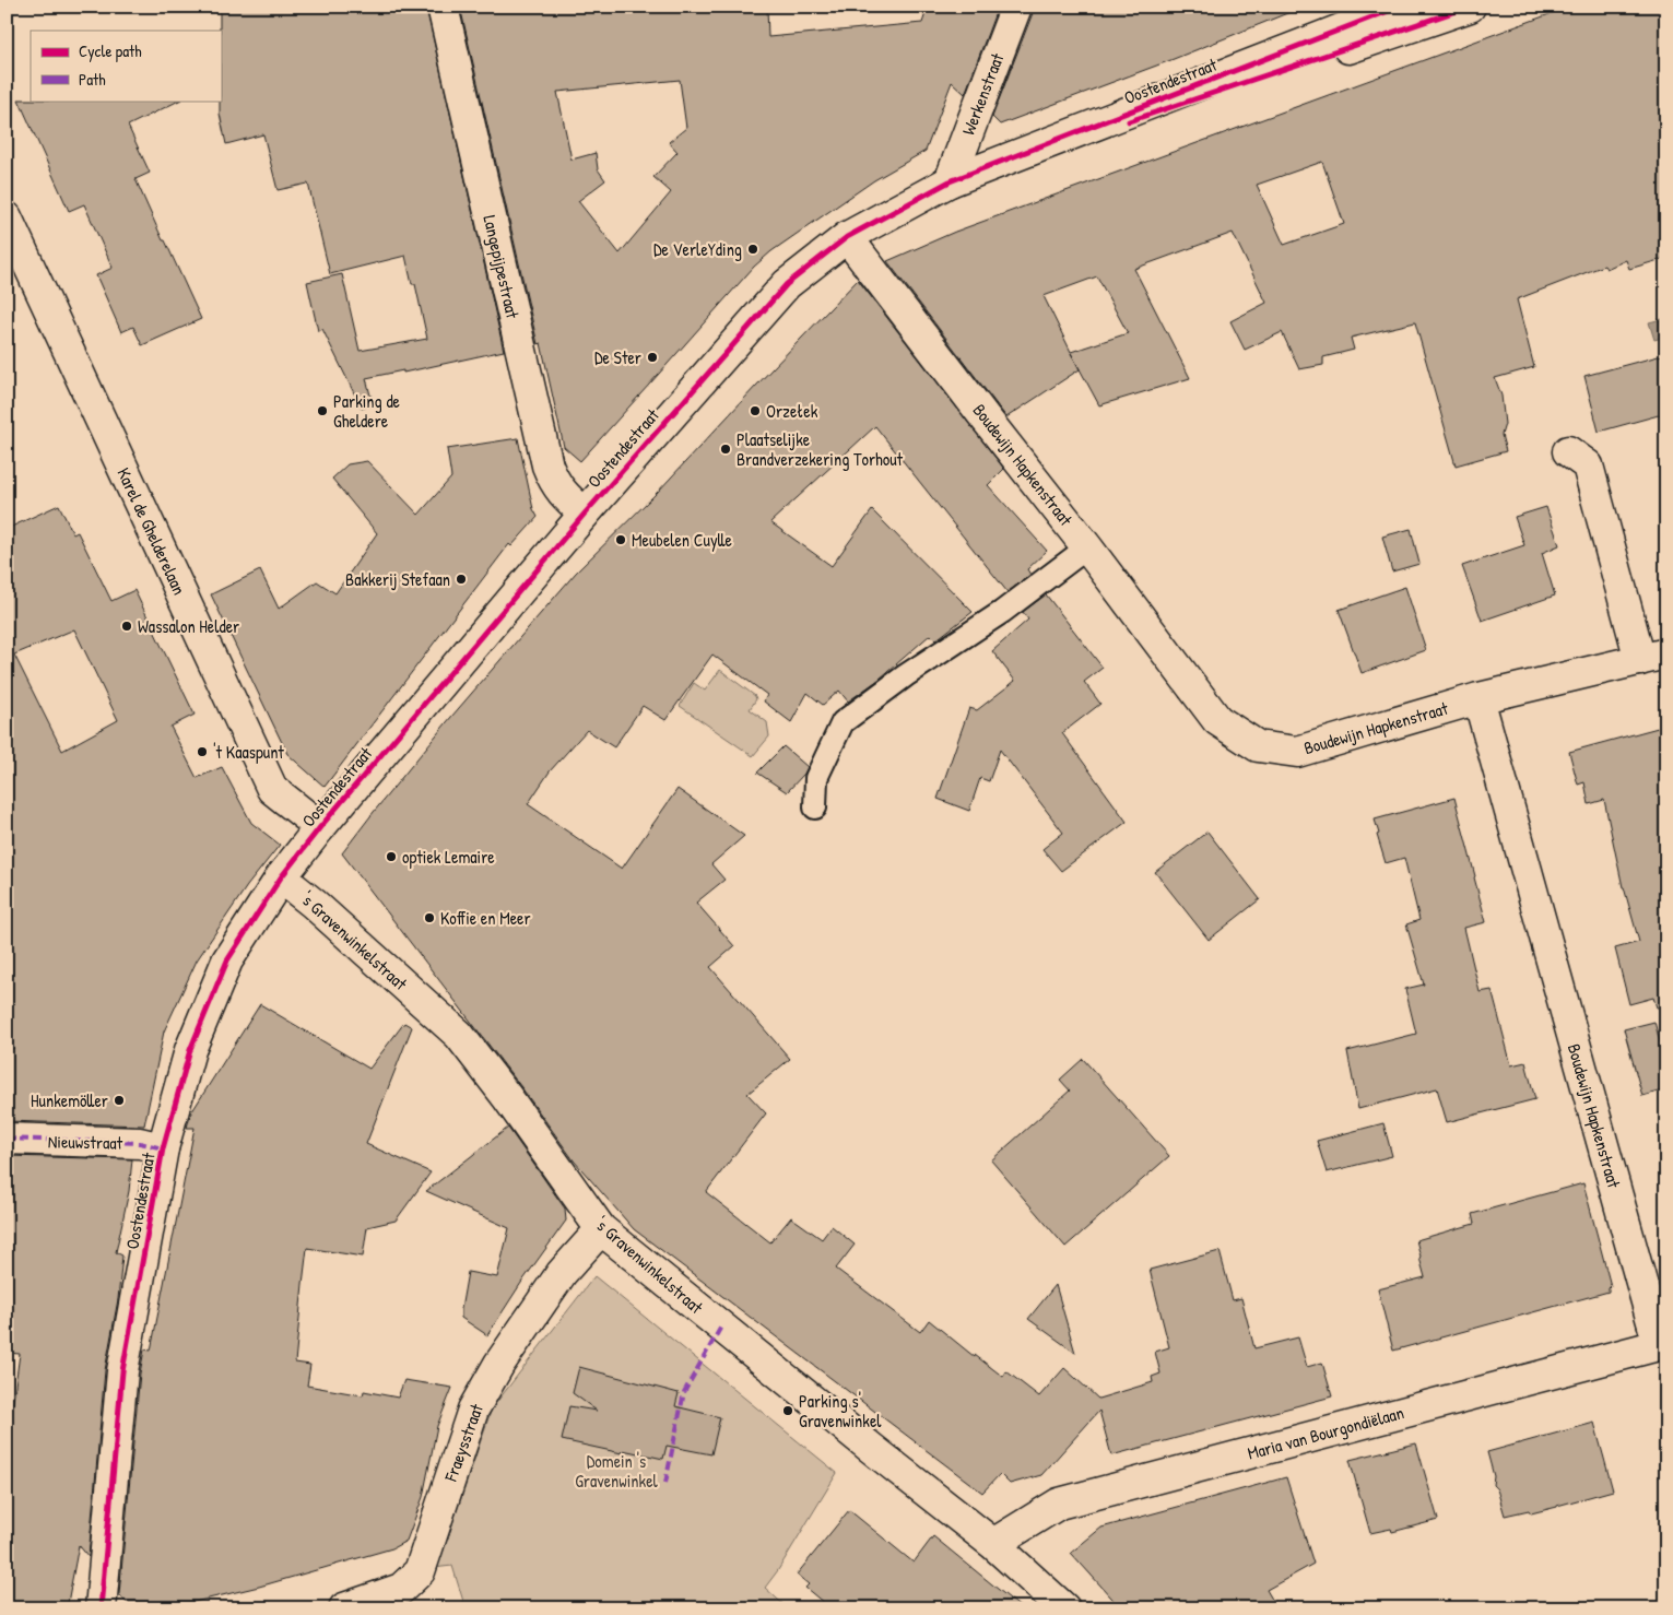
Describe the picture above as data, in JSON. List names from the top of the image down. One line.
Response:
{"streets":{"street":["Oostendestraat","Werkenstraat","Langepijpestraat","Boudewijn Hapkenstraat","Karel de Ghelderelaan","'s Gravenwinkelstraat","Nieuwstraat","Maria van Bourgondiëlaan","Fraeysstraat"]},"crossings":[["Oostendestraat","Werkenstraat"],["Oostendestraat","Langepijpestraat"],["Oostendestraat","Boudewijn Hapkenstraat"],["Oostendestraat","Karel de Ghelderelaan"],["Oostendestraat","'s Gravenwinkelstraat"],["Oostendestraat","Nieuwstraat"],["Boudewijn Hapkenstraat","Maria van Bourgondiëlaan"],["'s Gravenwinkelstraat","Maria van Bourgondiëlaan"],["'s Gravenwinkelstraat","Fraeysstraat"]],"parks":["Domein 's Gravenwinkel"],"places":["De VerleYding","De Ster","Parking de Gheldere","Orzełek","Plaatselijke Brandverzekering Torhout","Meubelen Cuylle","Bakkerij Stefaan","Wassalon Helder","'t Kaaspunt","optiek Lemaire","Koffie en Meer","Hunkemöller","Parking s' Gravenwinkel"],"legend":["Cycle path","Path"]}
